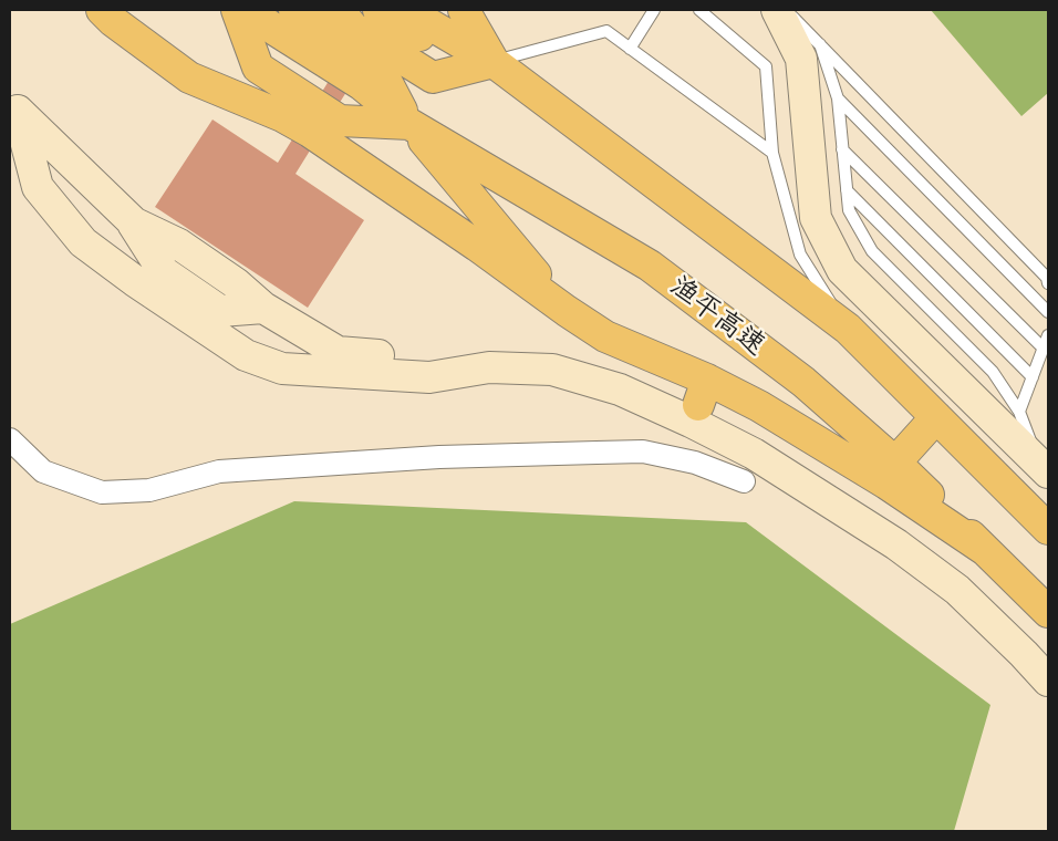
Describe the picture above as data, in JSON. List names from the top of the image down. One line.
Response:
{"streets":{"highway":["渔平高速"]}}
